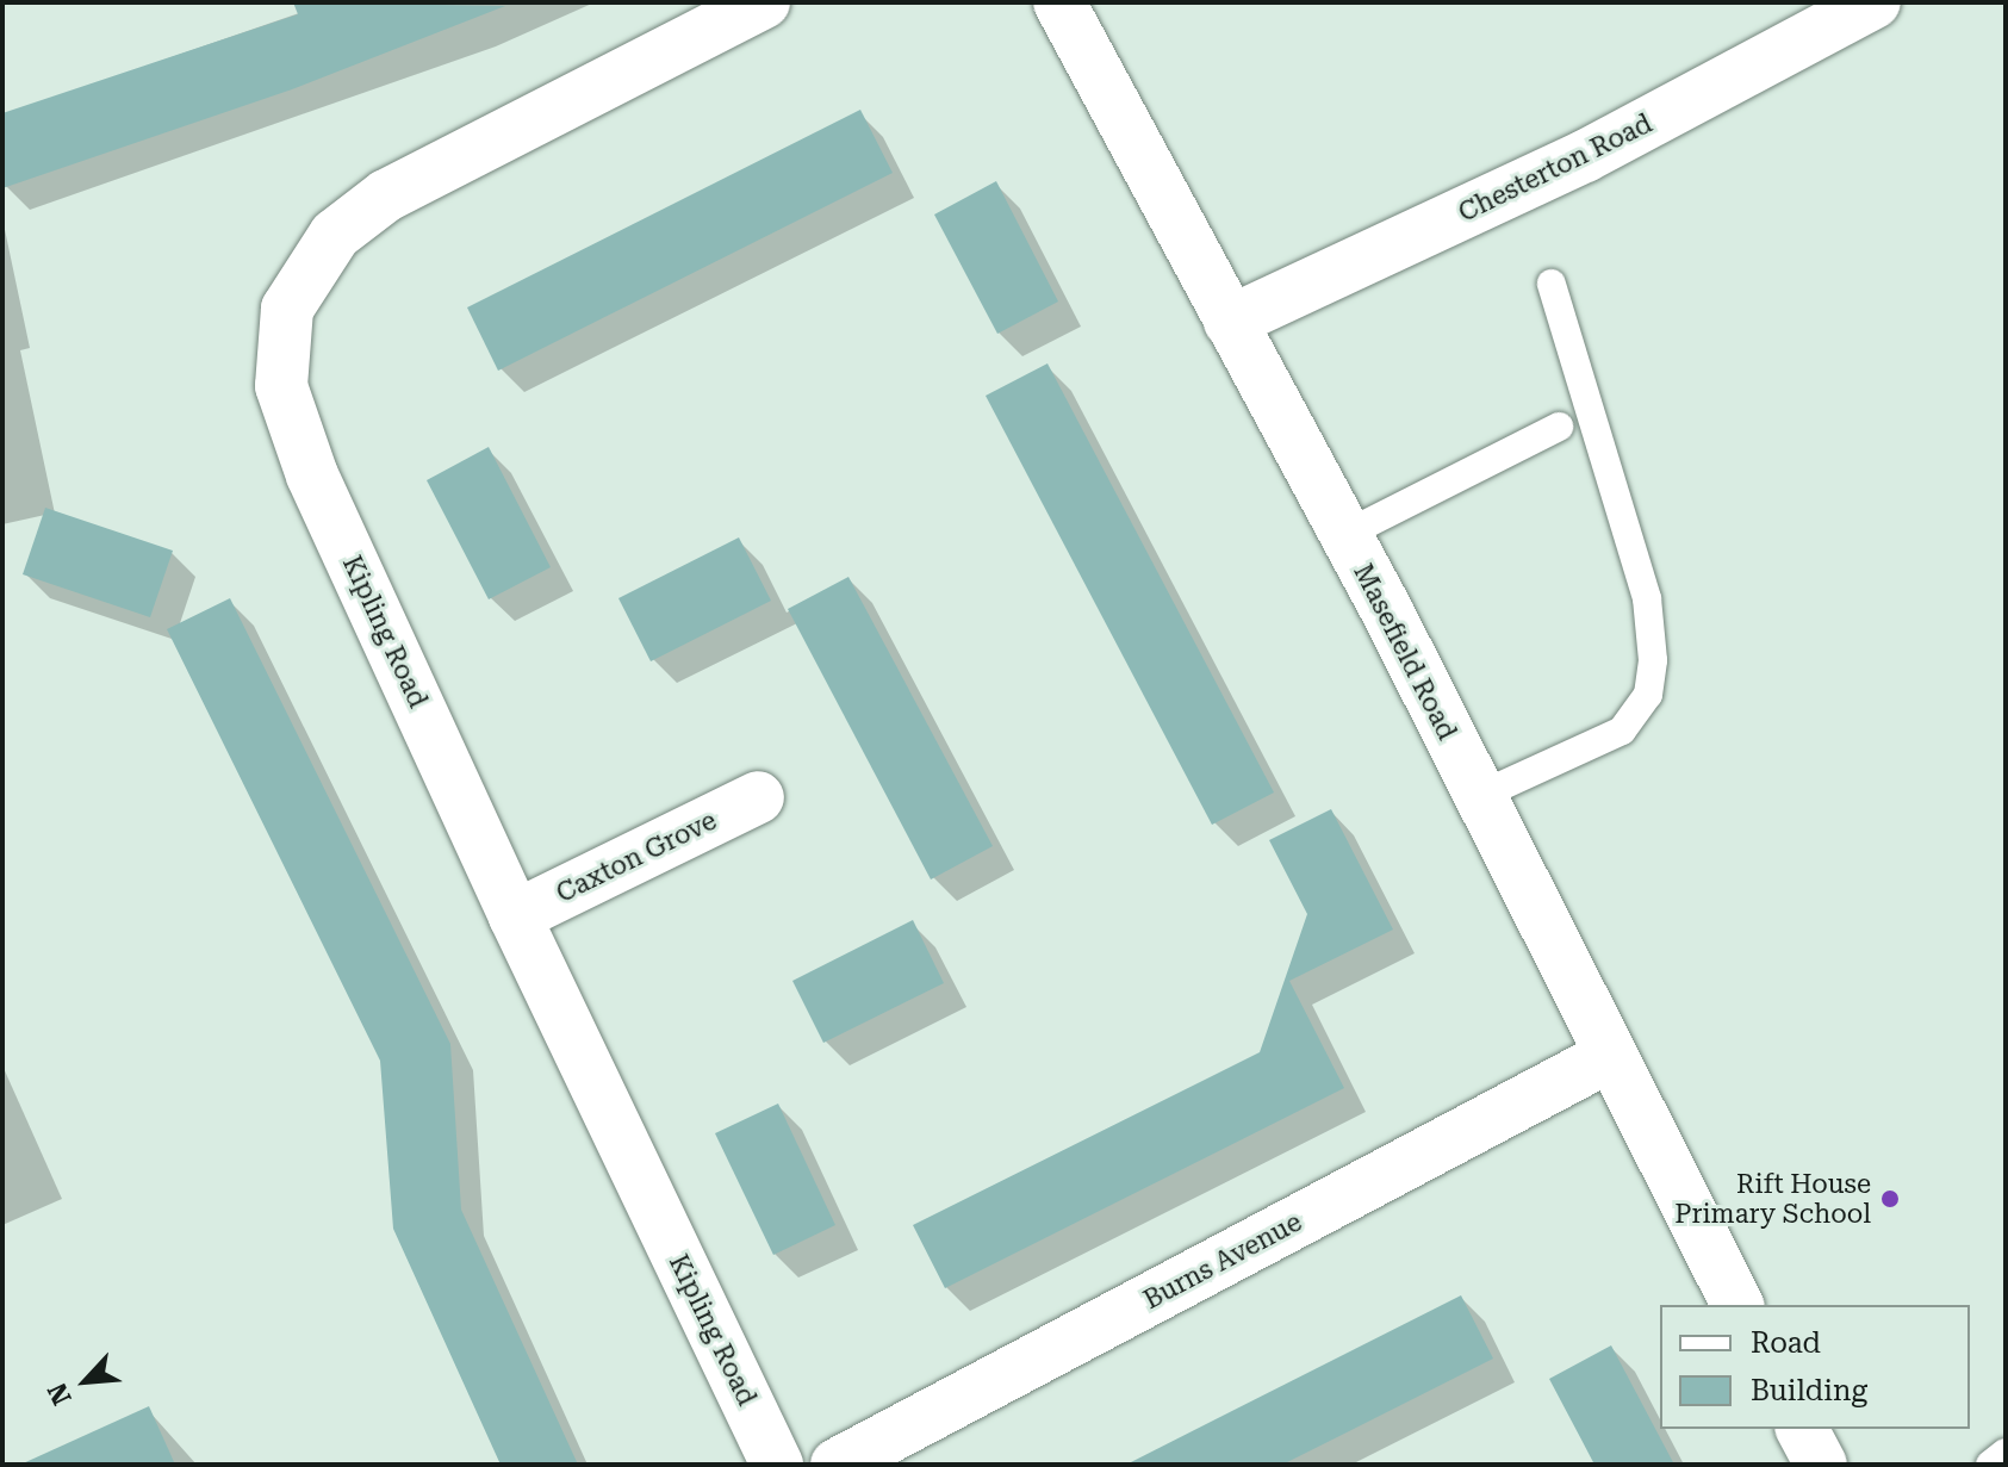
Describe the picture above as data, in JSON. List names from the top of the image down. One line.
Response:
{"streets":{"street":["Chesterton Road","Kipling Road","Masefield Road","Caxton Grove","Burns Avenue"]},"crossings":[["Chesterton Road","Masefield Road"],["Kipling Road","Caxton Grove"],["Masefield Road","Burns Avenue"]],"places":["Rift House Primary School"],"legend":["Road","Building"],"north":"bottom left"}
